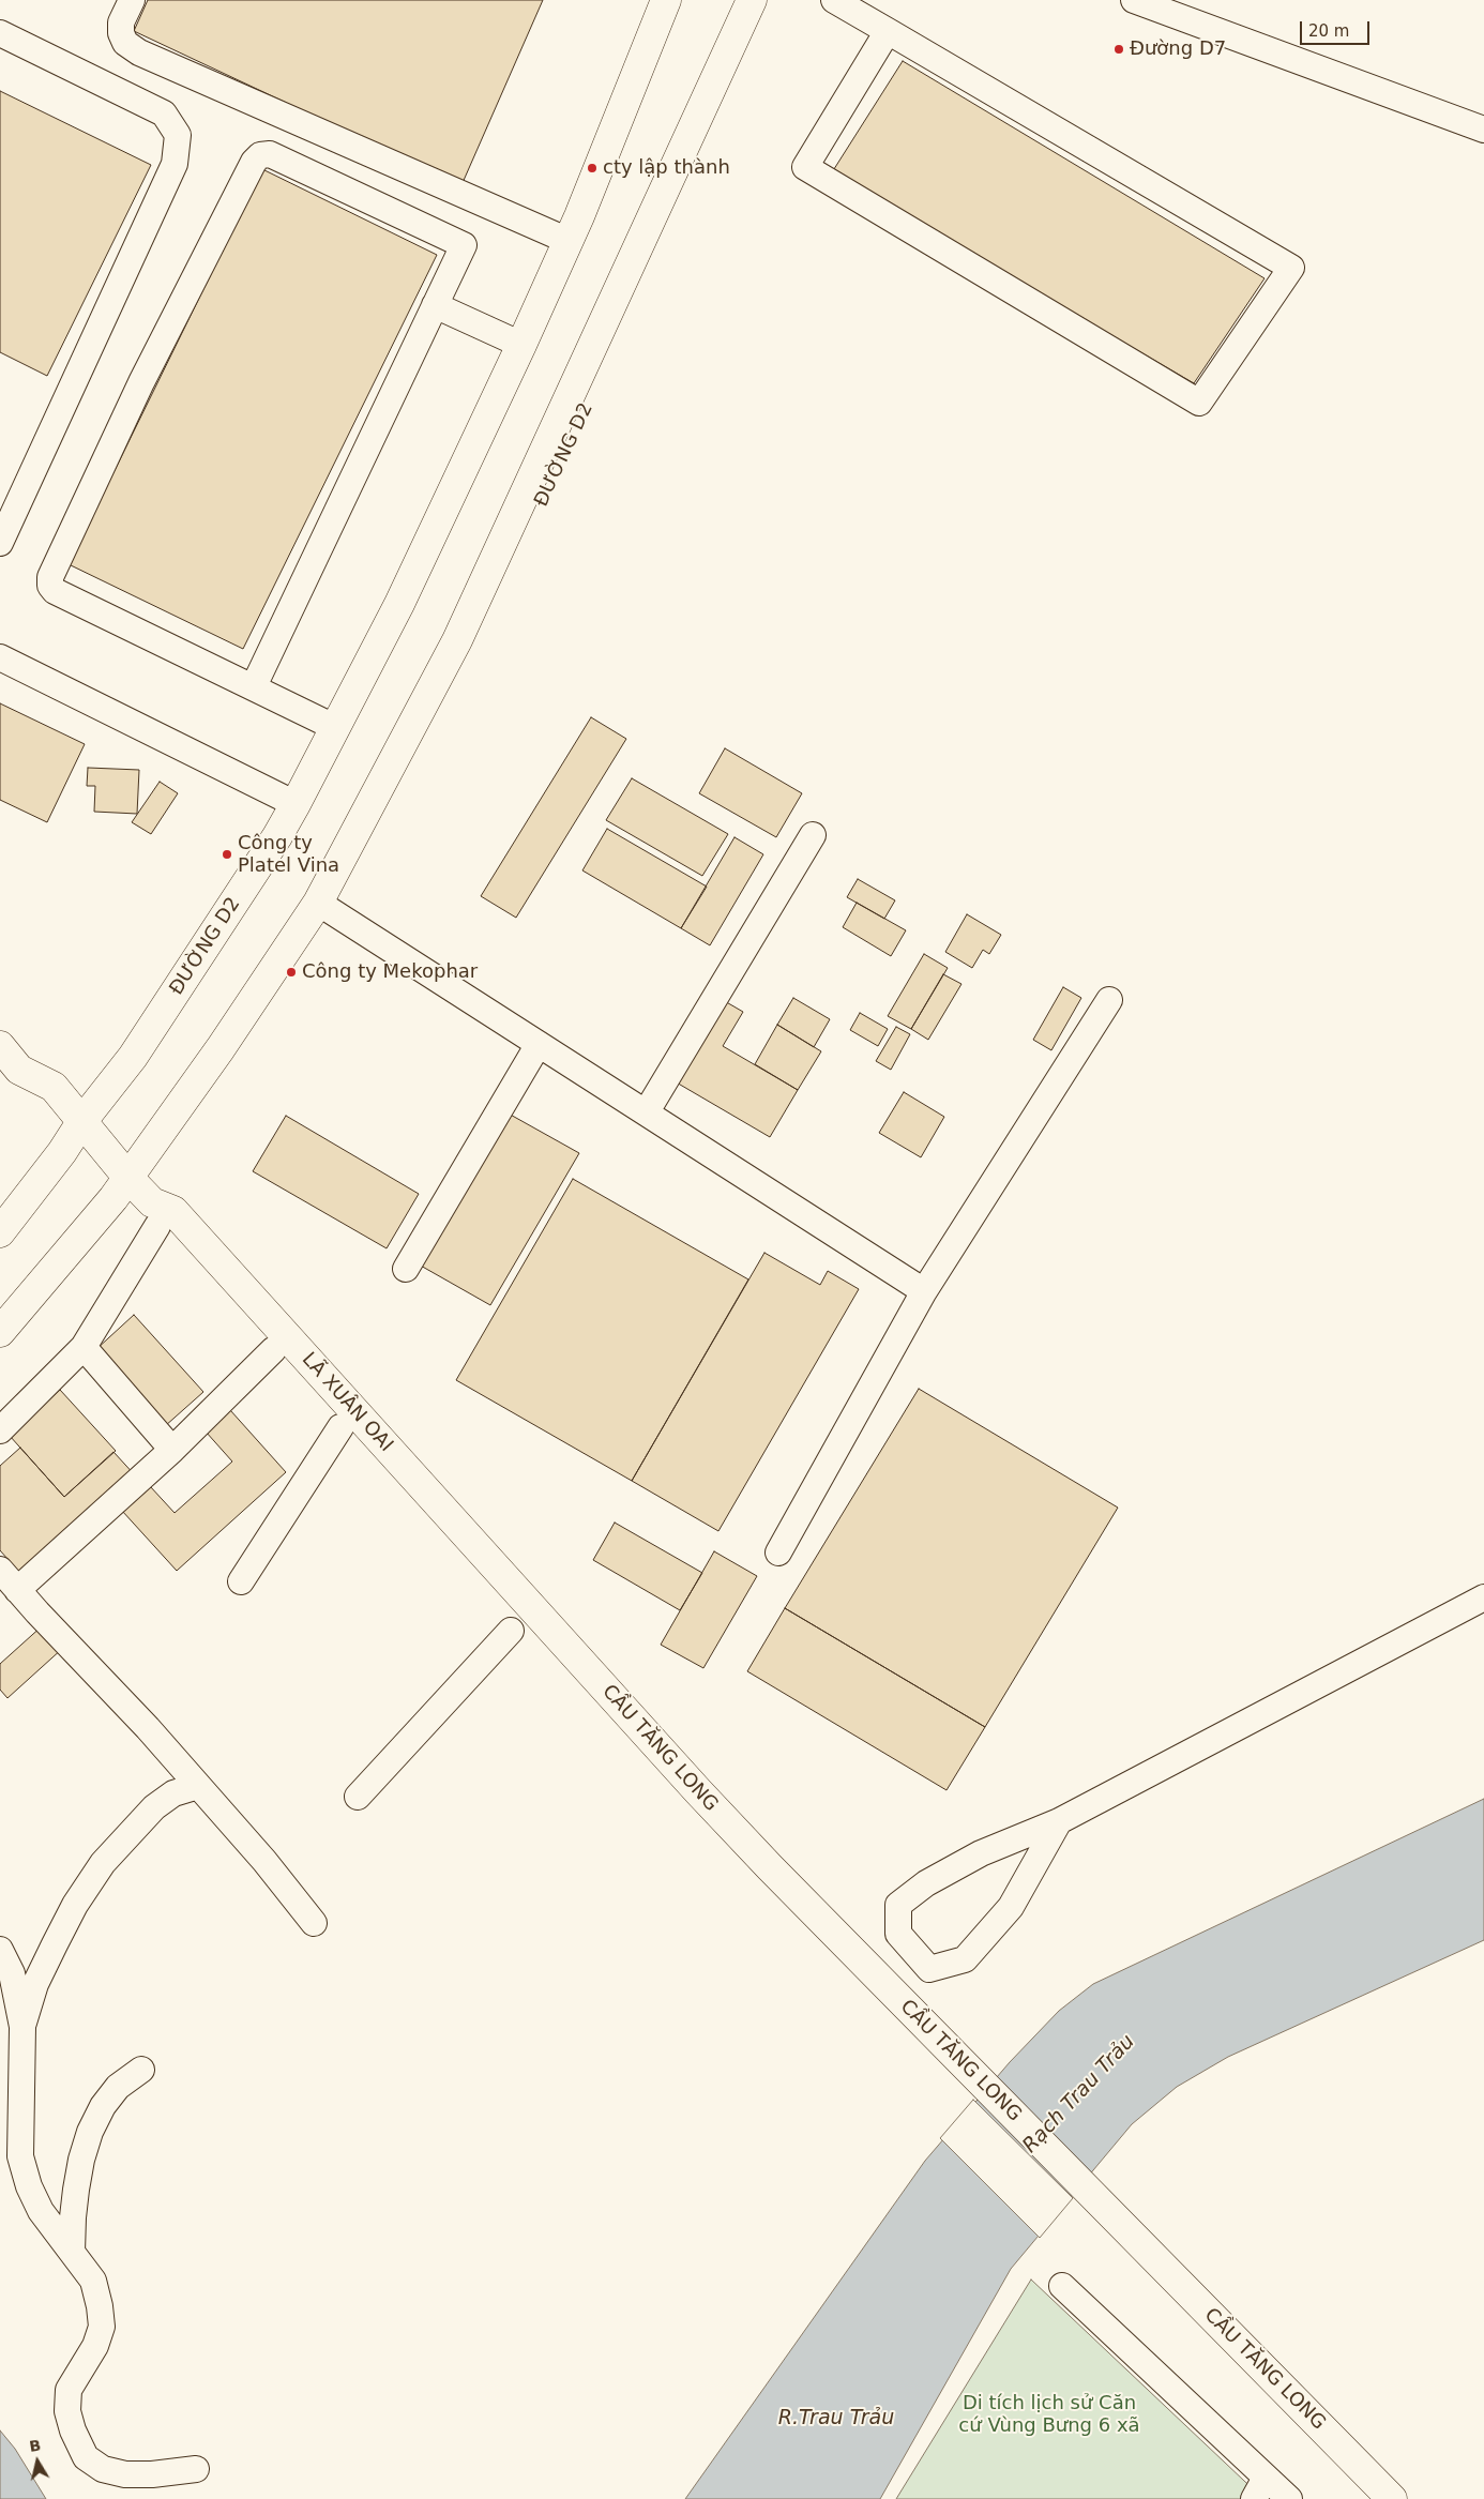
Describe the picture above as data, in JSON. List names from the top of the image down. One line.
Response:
{"streets":{"main road":["ĐƯỜNG D2","LÃ XUÂN OAI","CẦU TĂNG LONG"]},"crossings":[["ĐƯỜNG D2","LÃ XUÂN OAI"],["LÃ XUÂN OAI","CẦU TĂNG LONG"]],"water":["Rạch Trau Trảu","R.Trau Trảu"],"parks":["Di tích lịch sử Căn cứ Vùng Bưng 6 xã"],"places":["Đường D7","cty lập thành","Công ty Platel Vina","Công ty Mekophar"],"scale_bar":"20 m","north":"top"}
